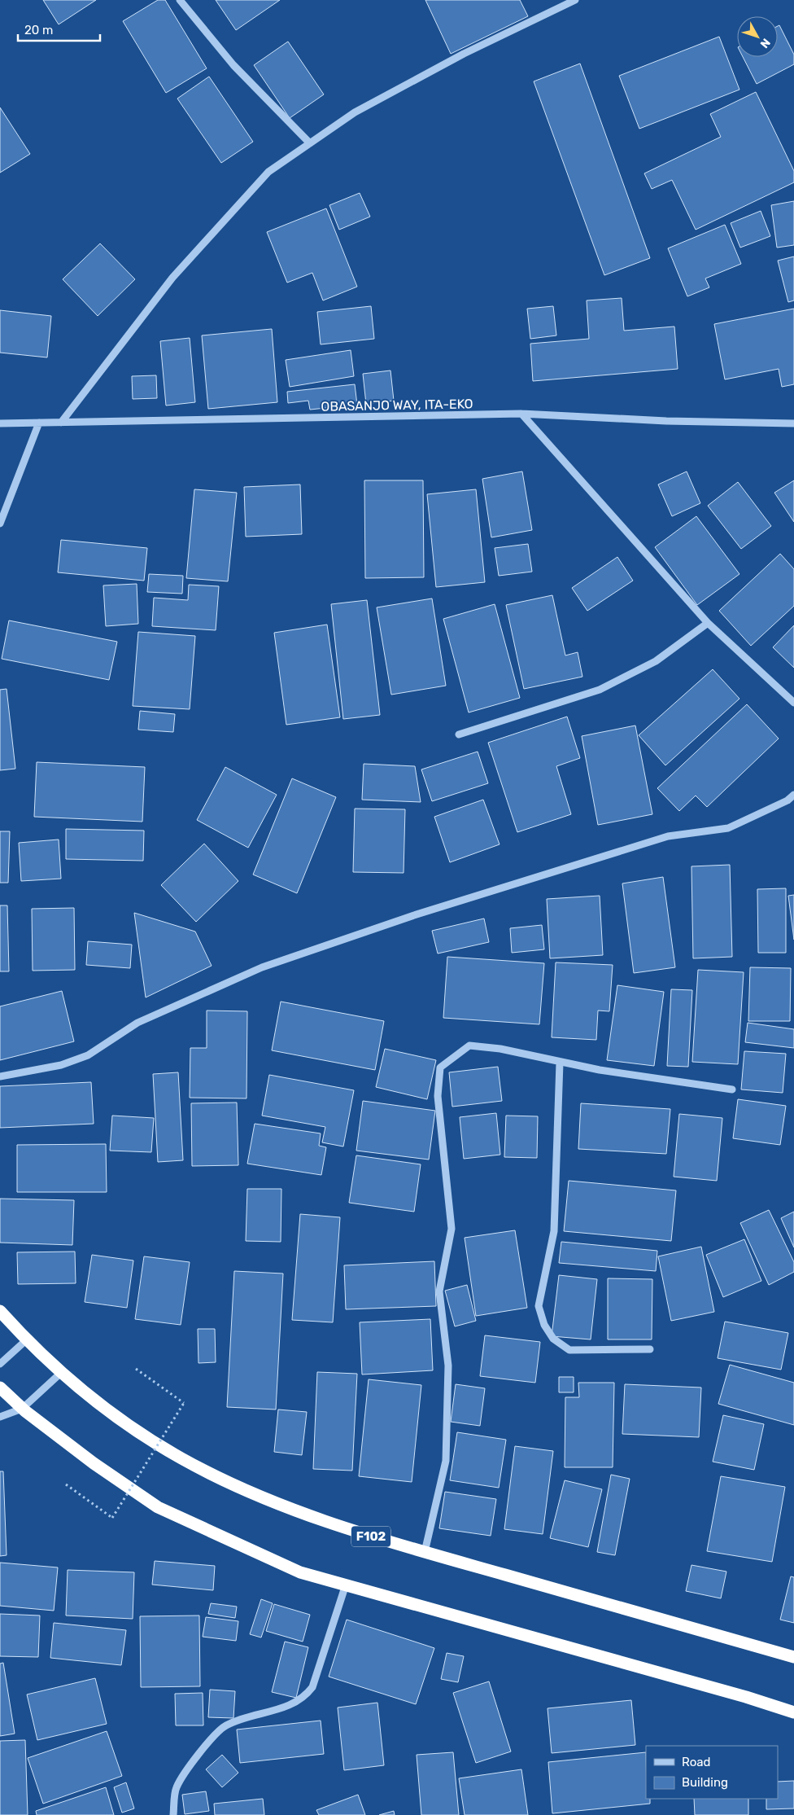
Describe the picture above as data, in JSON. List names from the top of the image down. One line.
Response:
{"streets":{"highway":["F102"],"street":["OBASANJO WAY, ITA-EKO"]},"legend":["Road","Building"],"scale_bar":"20 m","north":"bottom right"}
